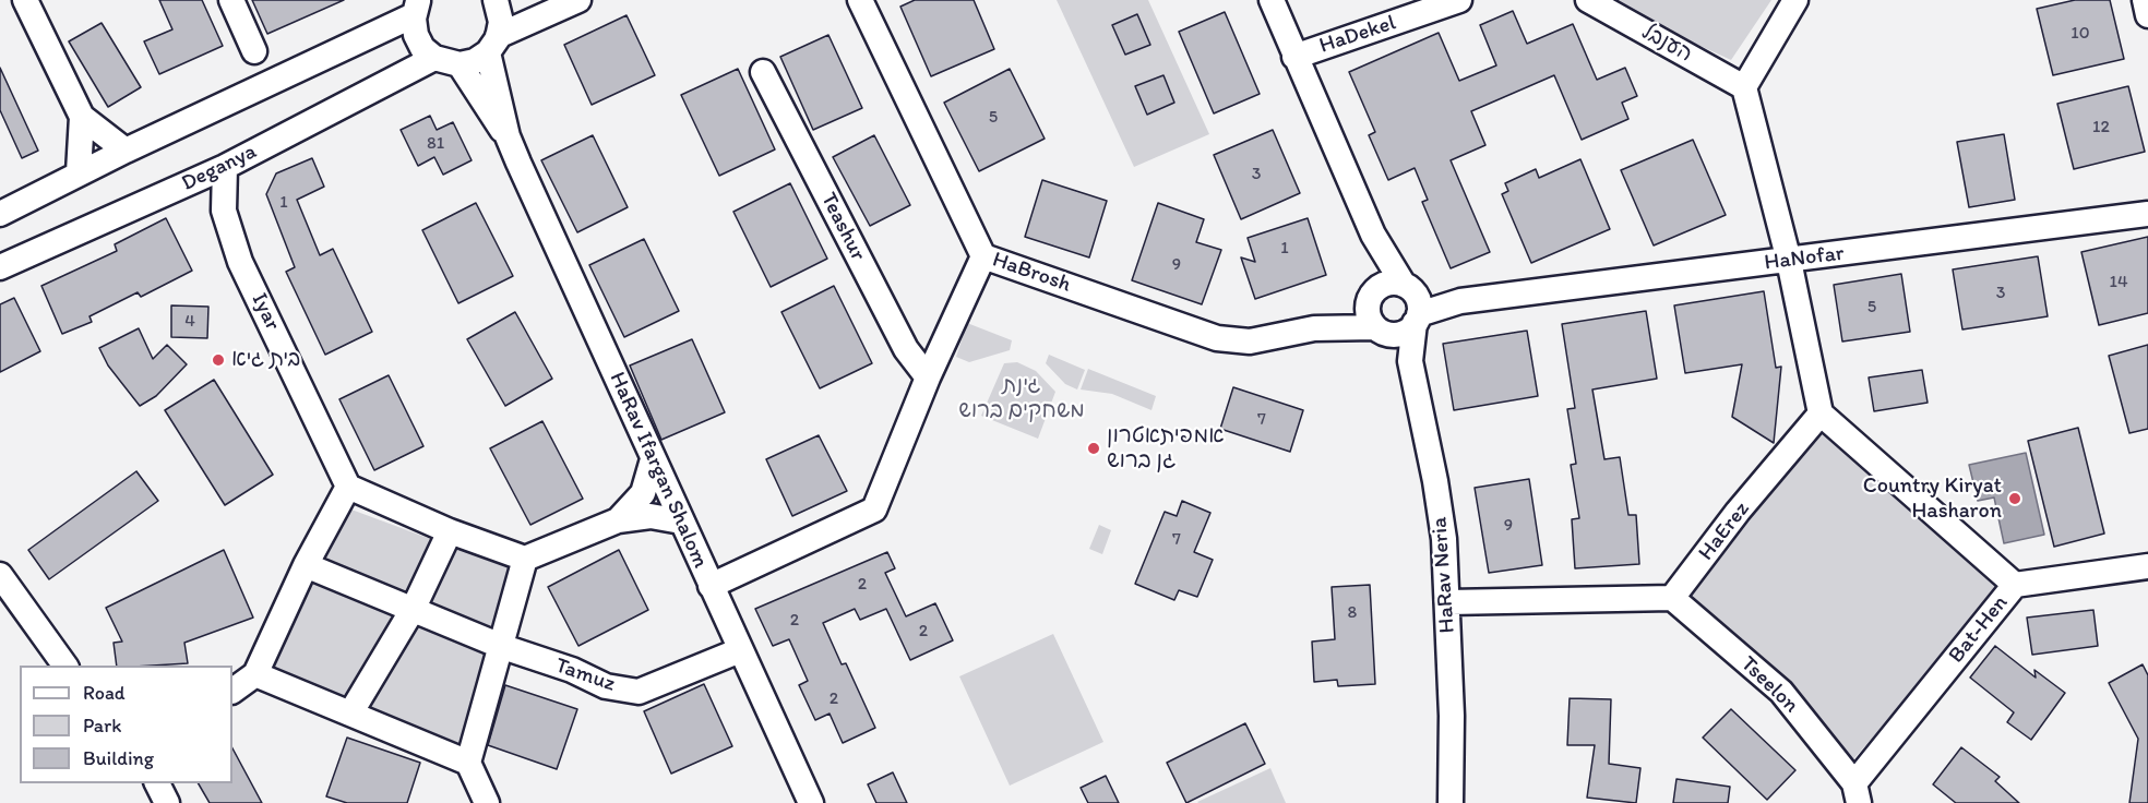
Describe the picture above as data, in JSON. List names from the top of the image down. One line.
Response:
{"streets":{"street":["HaDekel","הענבל","Deganya","Teashur","HaNofar","HaBrosh","Iyar","HaRav Ifargan Shalom","HaErez","HaRav Neria","Bat-Hen","Tamuz","Tseelon"]},"crossings":[["Deganya","Iyar"],["HaNofar","HaBrosh"],["HaNofar","HaRav Neria"],["HaBrosh","HaRav Neria"],["HaRav Ifargan Shalom","Tamuz"],["HaErez","Bat-Hen"],["HaErez","Tseelon"],["Bat-Hen","Tseelon"]],"parks":["גינת משחקים ברוש"],"places":["בית גיא","אמפיתאטרון גן ברוש","Country Kiryat Hasharon"],"house_numbers":["10","5","12","81","3","1","1","9","14","3","5","4","7","9","7","2","8","2","2","2"],"legend":["Road","Park","Building"]}
